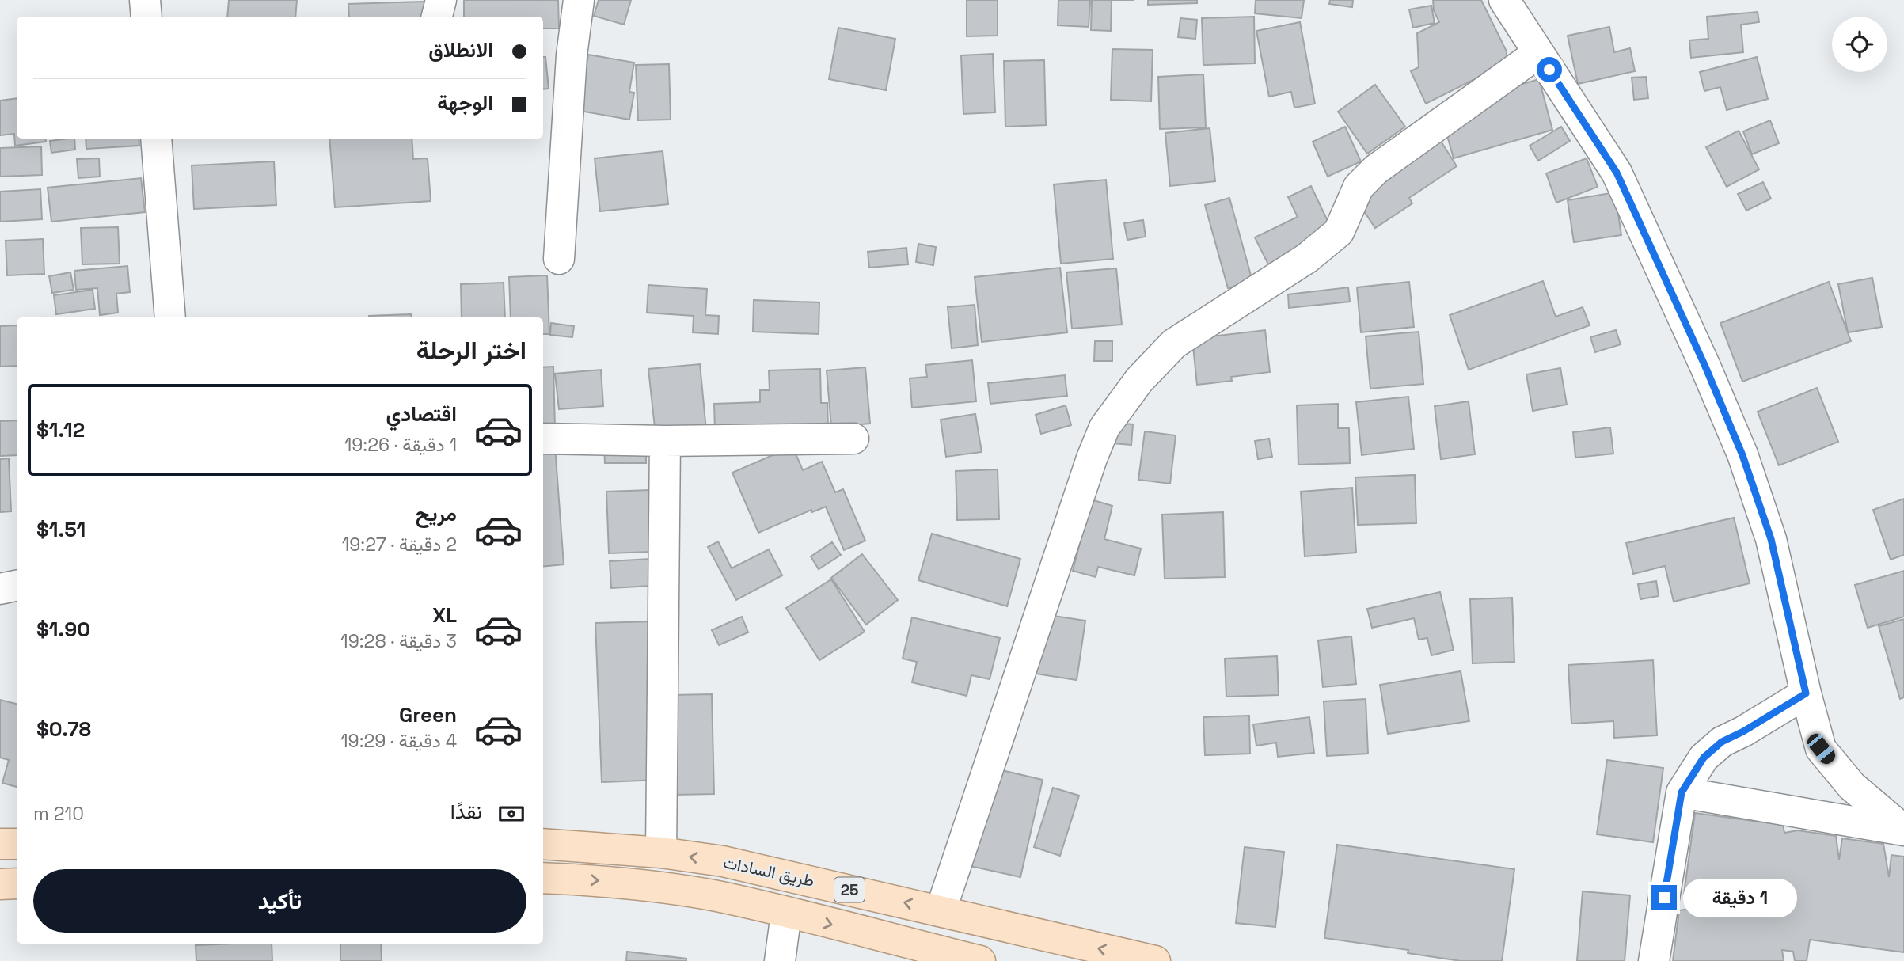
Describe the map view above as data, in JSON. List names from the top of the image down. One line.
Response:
{"streets":{"main road":["طريق السادات","25"]},"page":{"banner":["الانطلاق","الوجهة"],"heading":"اختر الرحلة","list":[{"name":"اقتصادي","note":"1 دقيقة · 19:26","value":"$1.12"},{"name":"مريح","note":"2 دقيقة · 19:27","value":"$1.51"},{"name":"XL","note":"3 دقيقة · 19:28","value":"$1.90"},{"name":"Green","note":"4 دقيقة · 19:29","value":"$0.78"}],"pay":["نقدًا","210 m"],"buttons":"تأكيد","bubble":"1 دقيقة"}}
